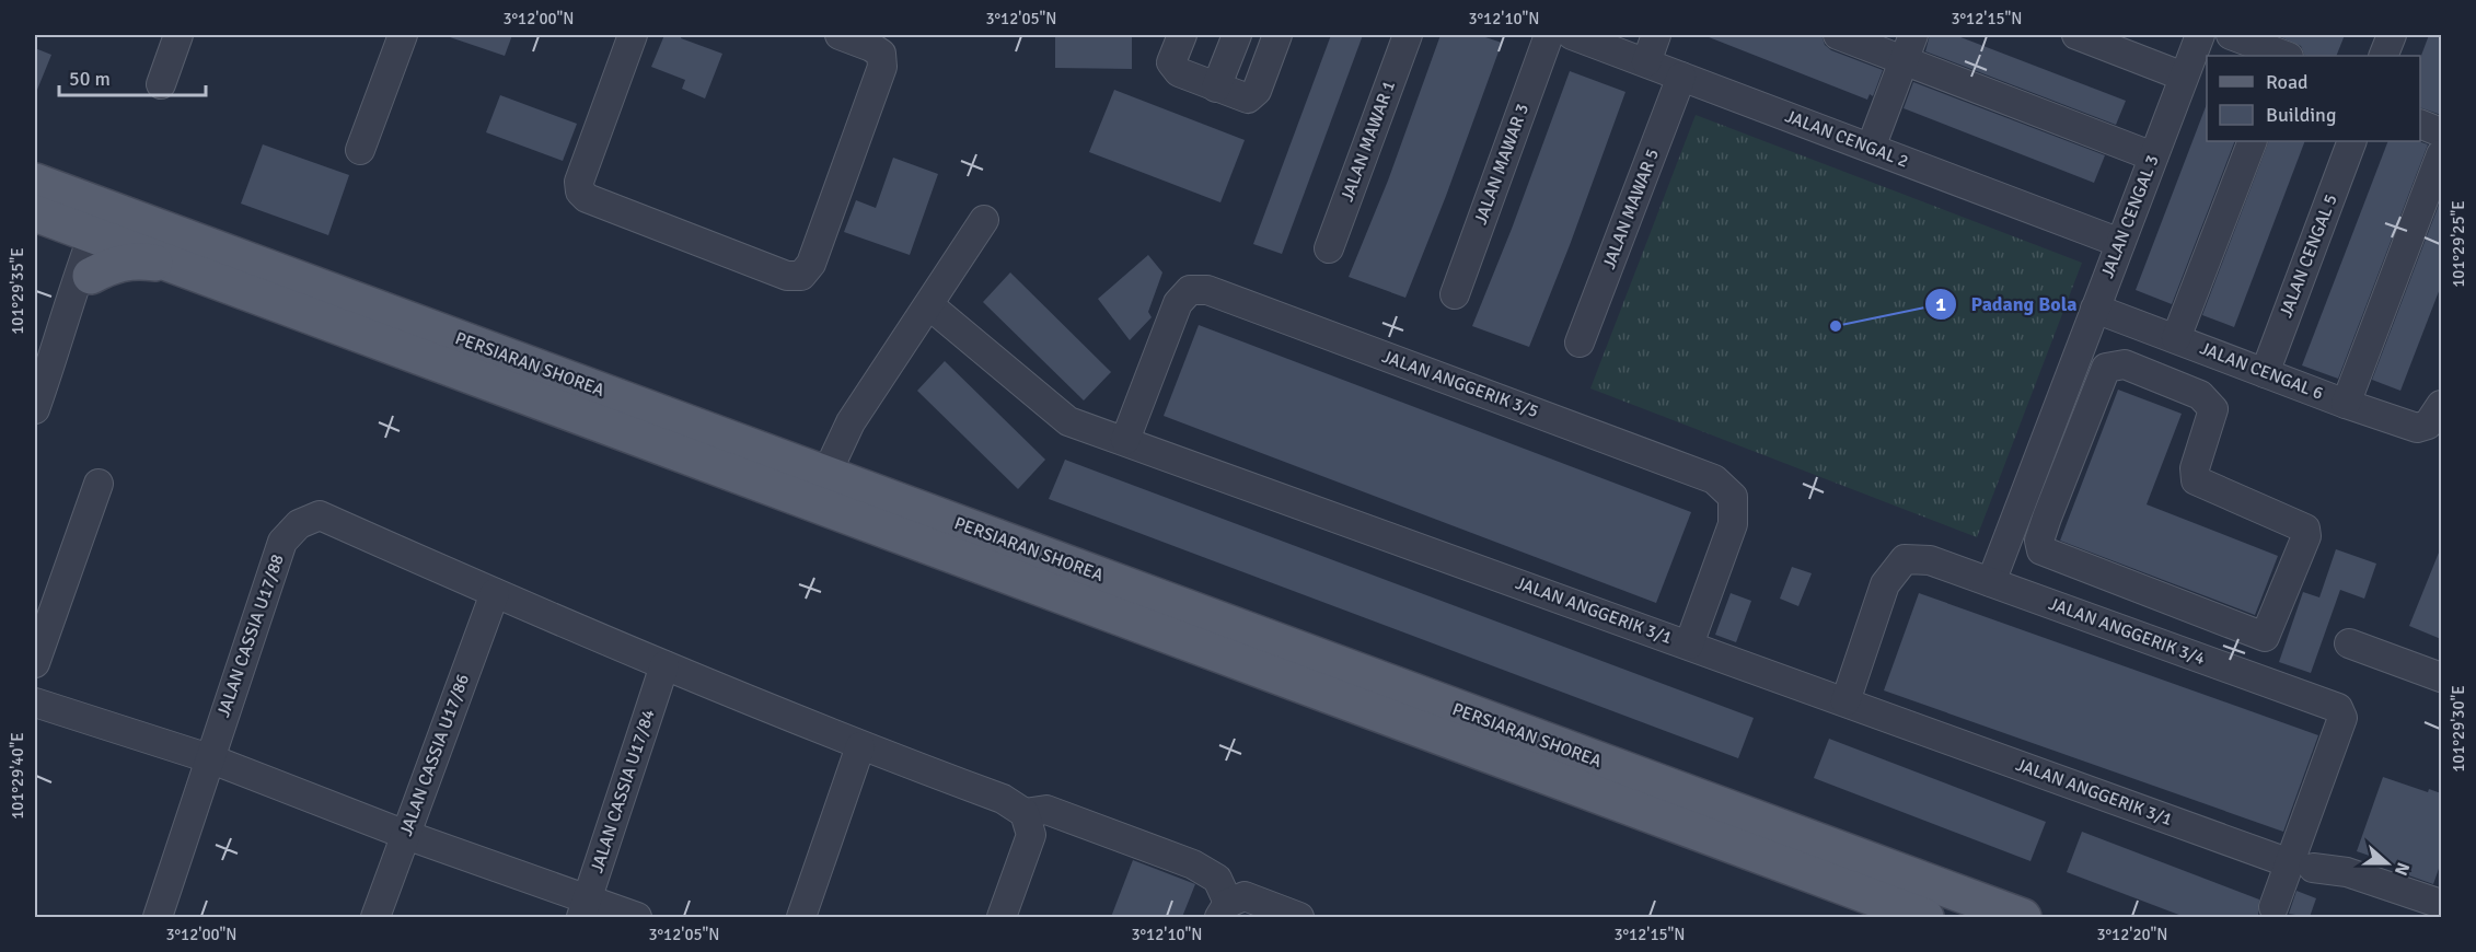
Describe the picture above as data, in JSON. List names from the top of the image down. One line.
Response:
{"streets":{"main road":["PERSIARAN SHOREA"],"street":["JALAN CENGAL 2","JALAN MAWAR 1","JALAN MAWAR 3","JALAN MAWAR 5","JALAN CENGAL 3","JALAN CENGAL 5","JALAN CENGAL 6","JALAN ANGGERIK 3/5","JALAN ANGGERIK 3/1","JALAN ANGGERIK 3/4","JALAN CASSIA U17/88","JALAN CASSIA U17/86","JALAN CASSIA U17/84"]},"crossings":[["JALAN CENGAL 2","JALAN MAWAR 5"],["JALAN CENGAL 2","JALAN CENGAL 3"],["JALAN CENGAL 3","JALAN CENGAL 6"],["JALAN CENGAL 3","JALAN ANGGERIK 3/4"],["JALAN CENGAL 5","JALAN CENGAL 6"],["JALAN ANGGERIK 3/5","JALAN ANGGERIK 3/1"],["JALAN ANGGERIK 3/1","JALAN ANGGERIK 3/4"],["JALAN CASSIA U17/88","JALAN CASSIA U17/86"],["JALAN CASSIA U17/88","JALAN CASSIA U17/84"]],"places":["Padang Bola"],"legend":["Road","Building"],"scale_bar":"50 m","north":"right","coordinates":["3°12'00\"N","3°12'05\"N","3°12'10\"N","3°12'15\"N","101°29'25\"E","101°29'35\"E","101°29'30\"E","101°29'40\"E","3°12'20\"N"]}
